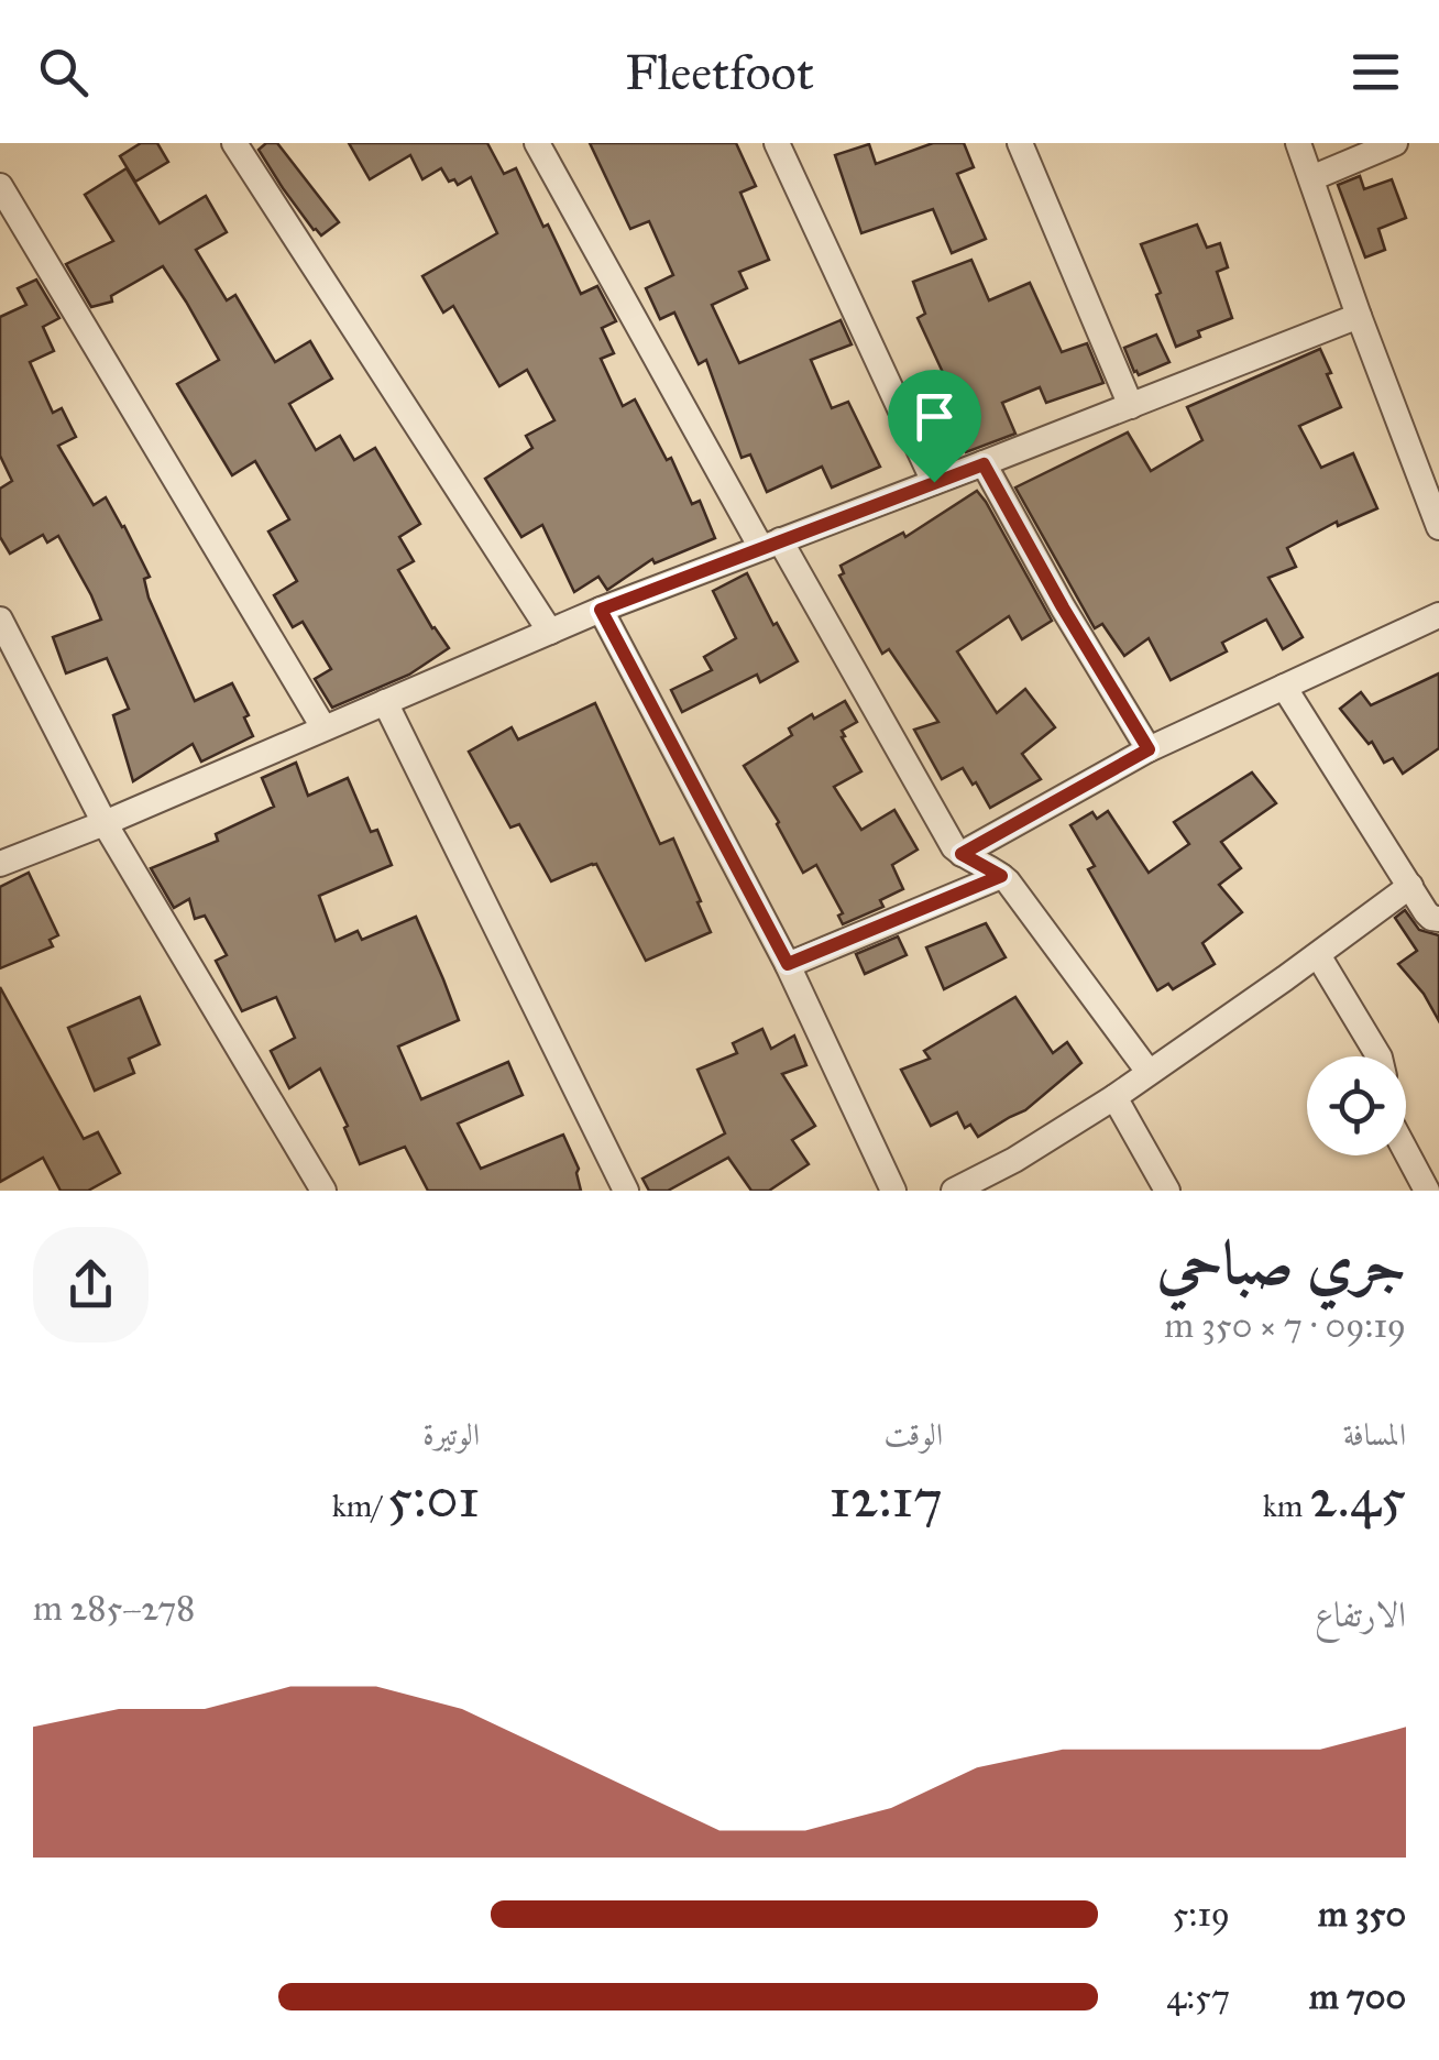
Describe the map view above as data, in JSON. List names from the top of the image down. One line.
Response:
{"page":{"header":"Fleetfoot","heading":["جري صباحي","09:19 · 7 × 350 m"],"stats":[["المسافة","2.45 km"],["الوقت","12:17"],["الوتيرة","5:01 /km"]],"chart":["الارتفاع","278–285 m"],"list":[{"name":"350 m","note":"5:19"},{"name":"700 m","note":"4:57"}]}}
